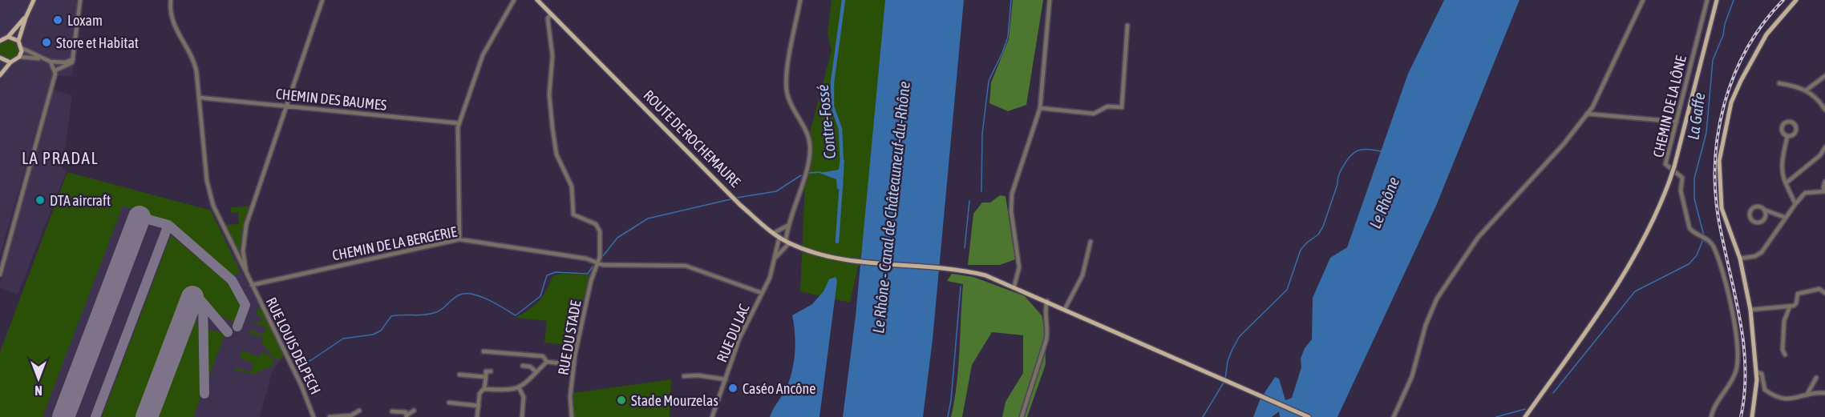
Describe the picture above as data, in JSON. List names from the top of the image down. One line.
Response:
{"streets":{"main road":["ROUTE DE ROCHEMAURE"],"street":["CHEMIN DES BAUMES","CHEMIN DE LA LÔNE","CHEMIN DE LA BERGERIE","RUE DU LAC","RUE DU STADE","RUE LOUIS DELPECH"]},"crossings":[["ROUTE DE ROCHEMAURE","RUE DU LAC"],["ROUTE DE ROCHEMAURE","RUE DU STADE"],["CHEMIN DE LA BERGERIE","RUE DU LAC"],["CHEMIN DE LA BERGERIE","RUE DU STADE"],["CHEMIN DE LA BERGERIE","RUE LOUIS DELPECH"]],"districts":["LA PRADAL"],"water":["La Gaffe","Contre-Fossé","Le Rhône","Le Rhône - Canal de Châteauneuf-du-Rhône"],"places":["Loxam","Store et Habitat","DTA aircraft","Caséo Ancône","Stade Mourzelas"],"north":"bottom"}
